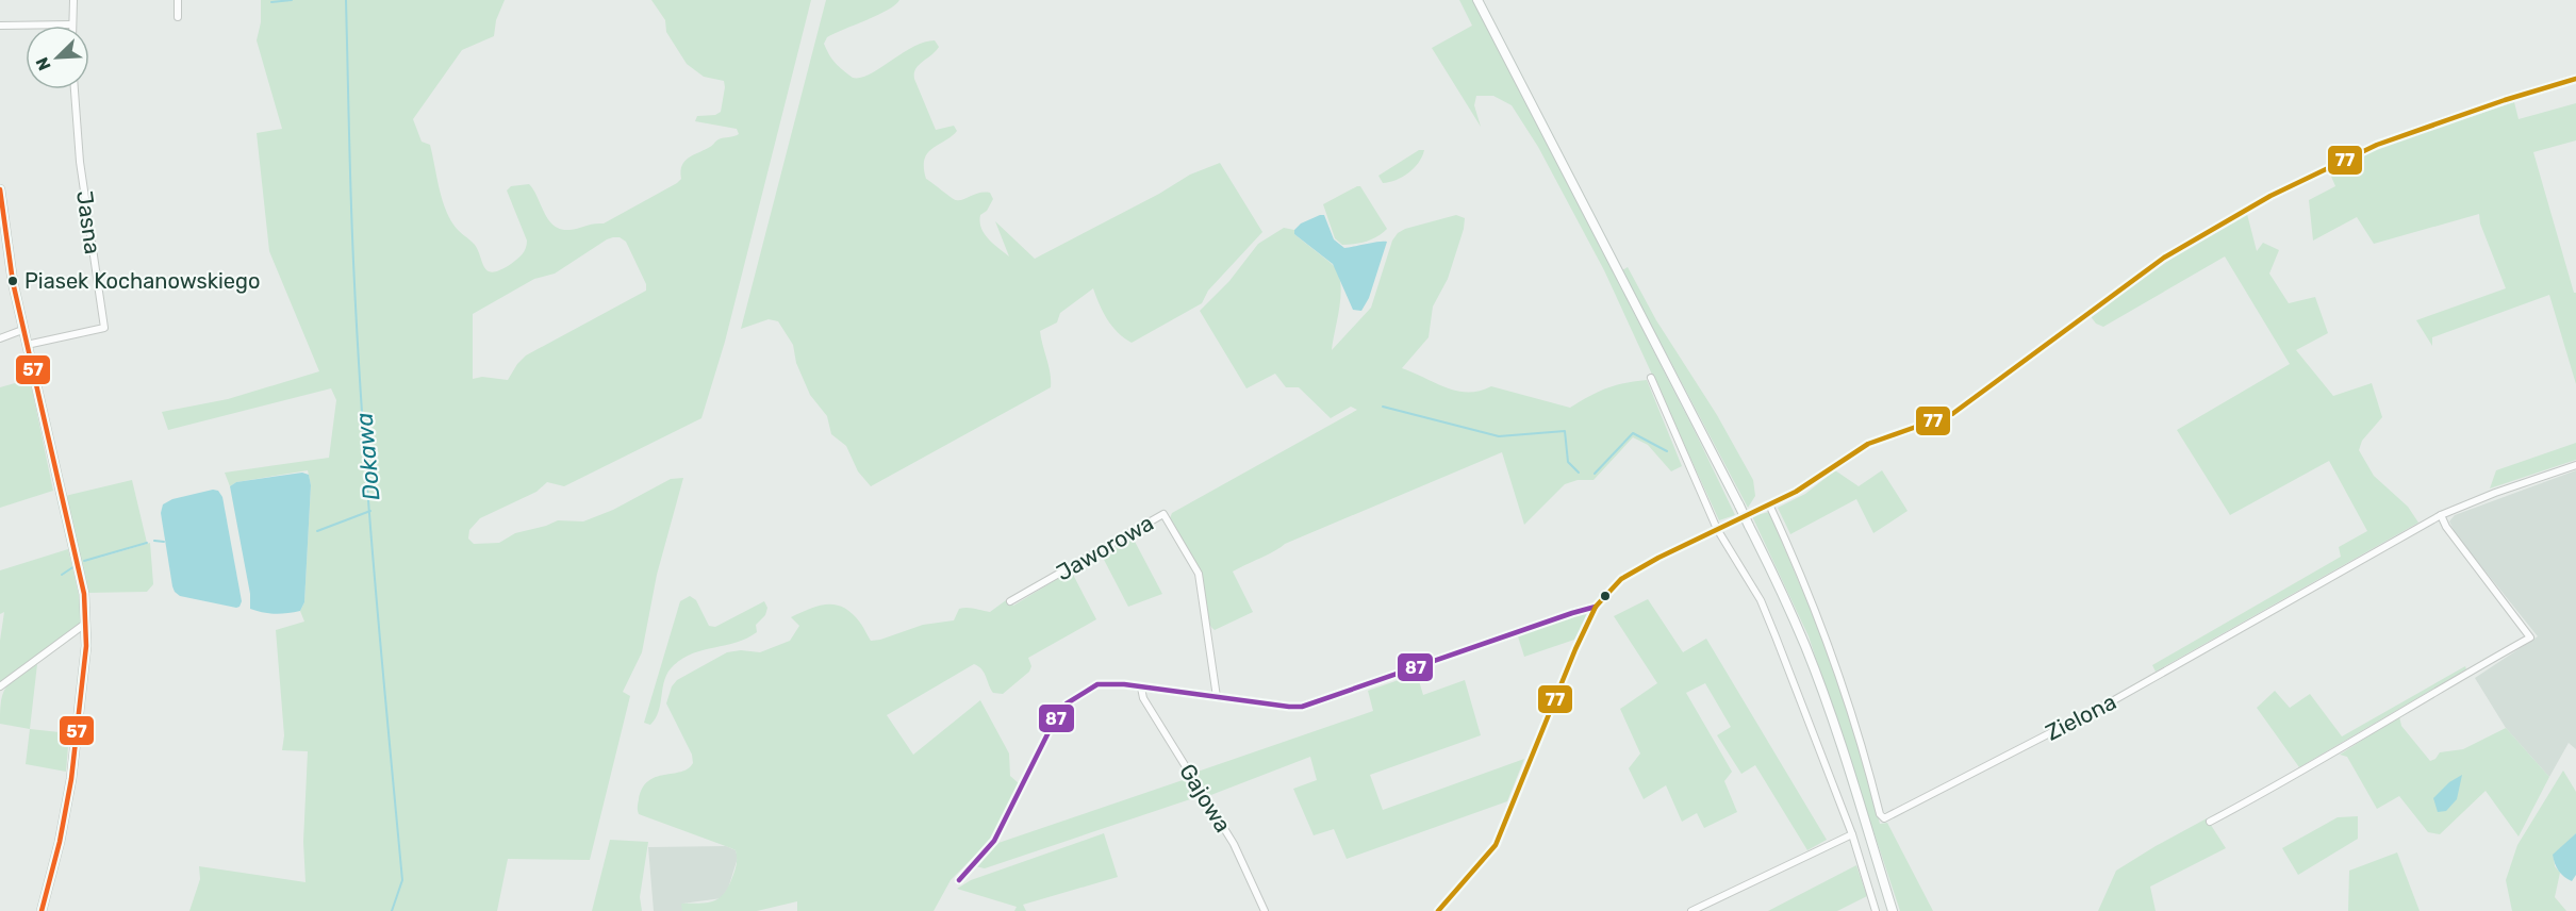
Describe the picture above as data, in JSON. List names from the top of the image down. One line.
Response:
{"streets":{"street":["Jasna","Jaworowa","Zielona","Gajowa"]},"water":["Dokawa"],"places":["Piasek Kochanowskiego"],"lines":["transit line 77","transit line 57","transit line 87"],"north":"bottom left"}
